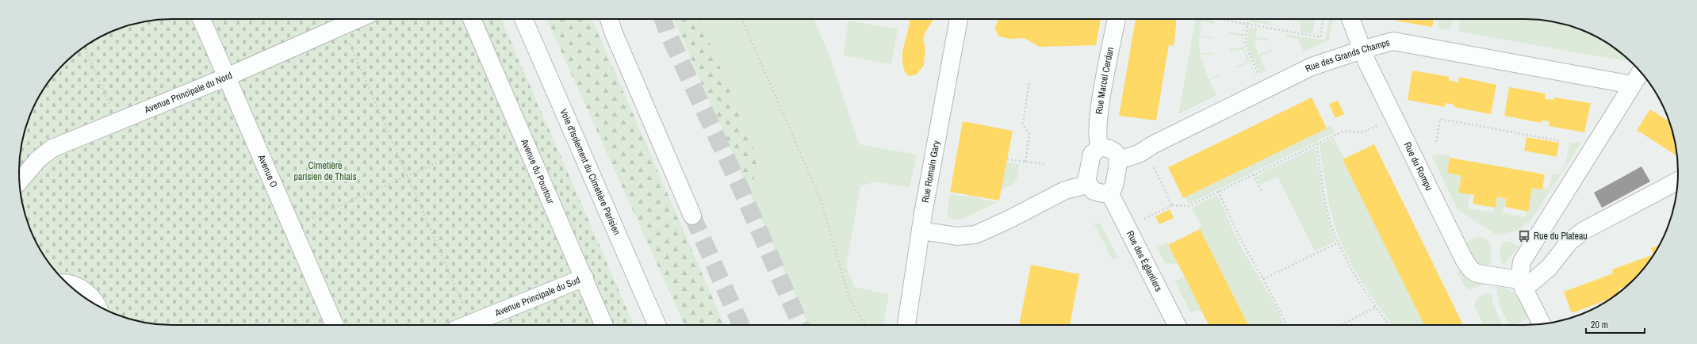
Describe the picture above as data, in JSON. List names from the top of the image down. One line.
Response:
{"streets":{"main road":["Rue des Grands Champs","Rue Marcel Cerdan","Avenue Principale du Nord","Rue du Rompu","Avenue O","Avenue du Pourtour","Voie d'Isolement du Cimetière Parisien","Rue Romain Gary","Rue des Églantiers","Avenue Principale du Sud"]},"crossings":[["Rue des Grands Champs","Rue Marcel Cerdan"],["Rue des Grands Champs","Rue du Rompu"],["Rue des Grands Champs","Rue des Églantiers"],["Rue Marcel Cerdan","Rue des Églantiers"],["Avenue Principale du Nord","Avenue O"],["Avenue du Pourtour","Avenue Principale du Sud"]],"parks":["Cimetière parisien de Thiais"],"places":{"bus stop":["Rue du Plateau"]},"scale_bar":"20 m"}
